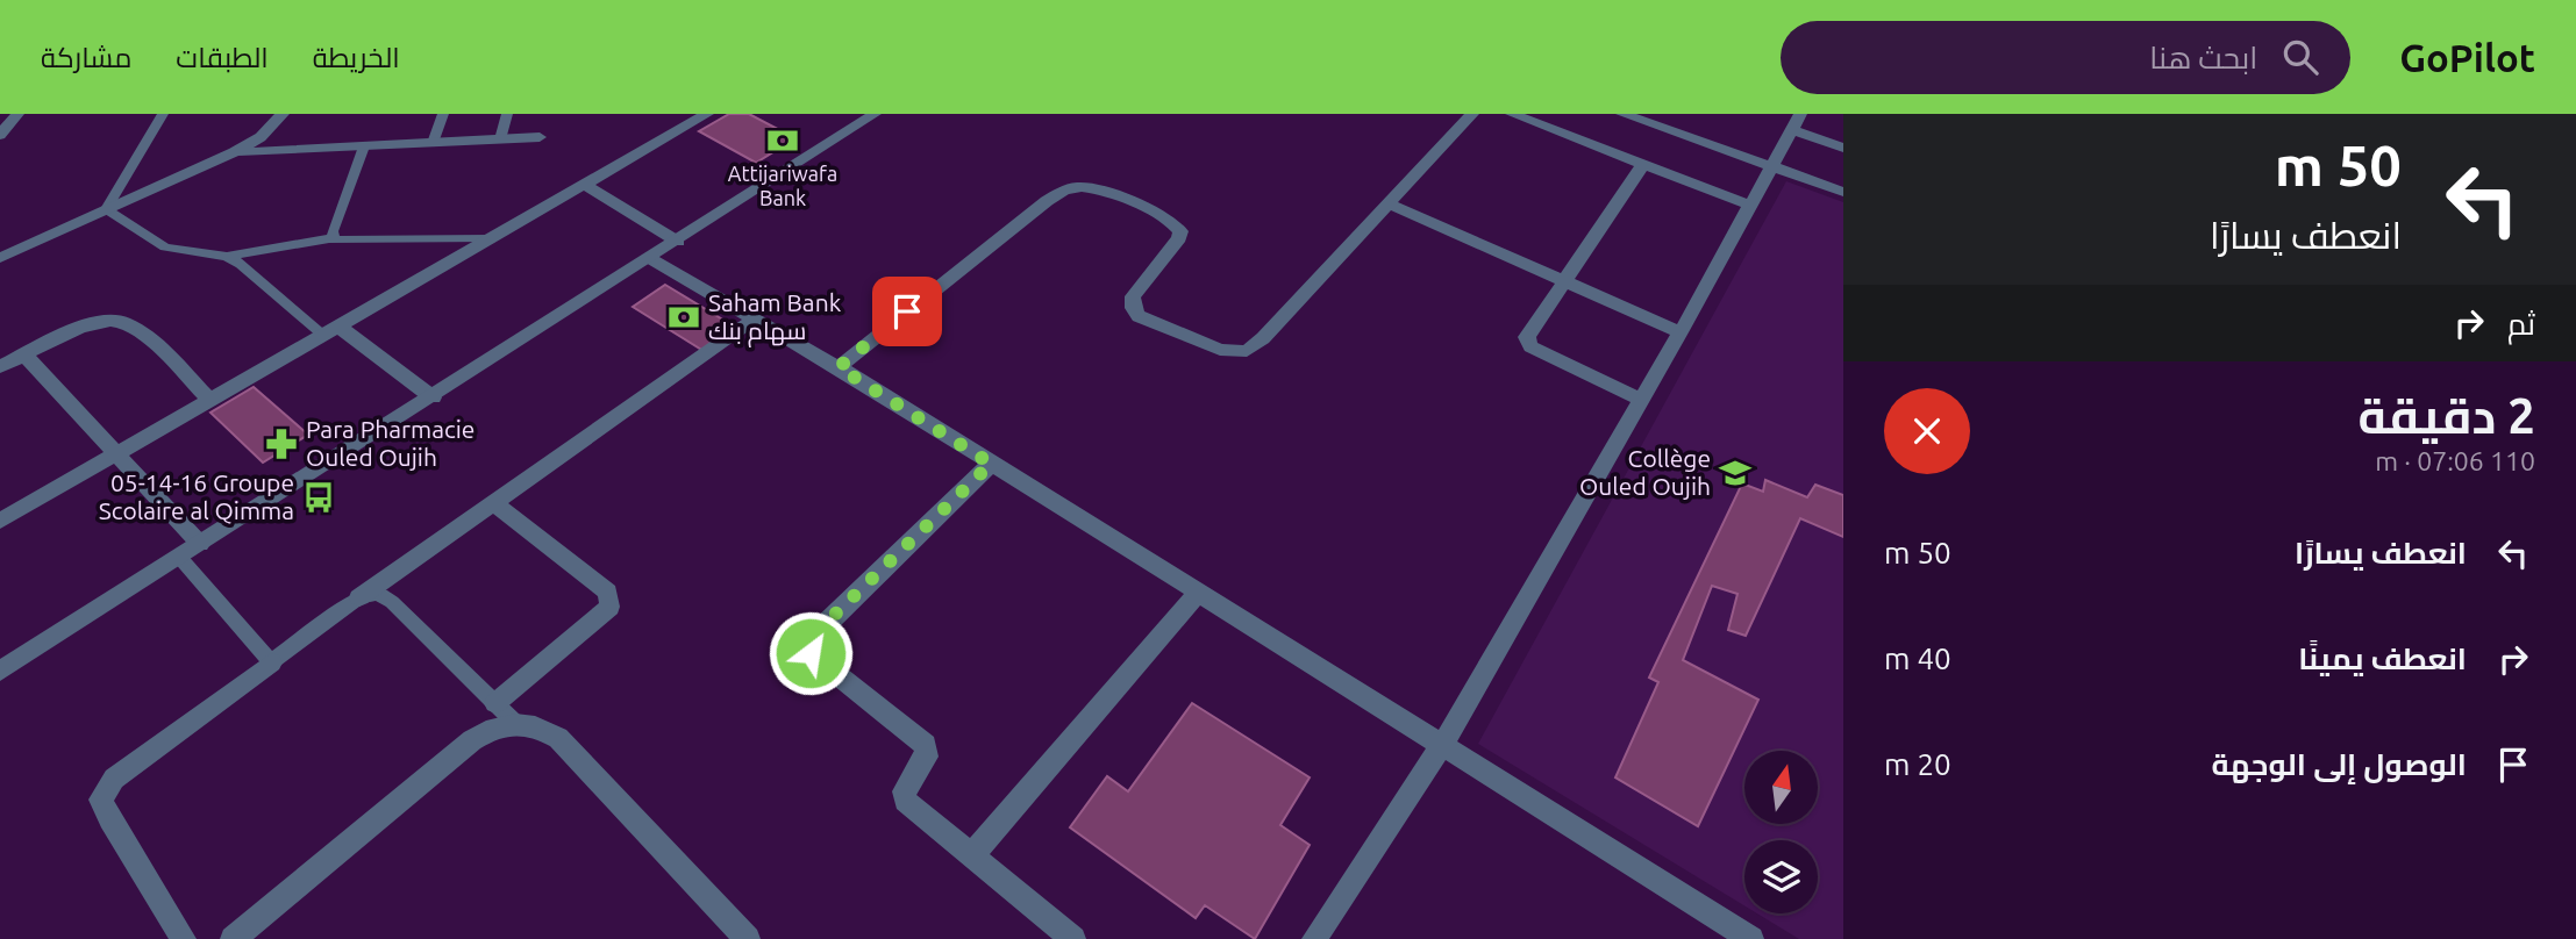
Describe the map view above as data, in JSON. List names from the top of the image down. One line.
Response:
{"places":{"bank":["Attijariwafa Bank","Saham Bank سهام بنك"],"pharmacy":["Para Pharmacie Ouled Oujih"],"school or university":["Collège Ouled Oujih"],"bus stop":["05-14-16 Groupe Scolaire al Qimma"]},"north":"top","page":{"header":"GoPilot","search":"ابحث هنا","nav":["الخريطة","الطبقات","مشاركة"],"turn":["50 m","انعطف يسارًا"],"then":"ثم","heading":["2 دقيقة","110 m · 07:06"],"list":[{"name":"انعطف يسارًا","value":"50 m"},{"name":"انعطف يمينًا","value":"40 m"},{"name":"الوصول إلى الوجهة","value":"20 m"}]}}
